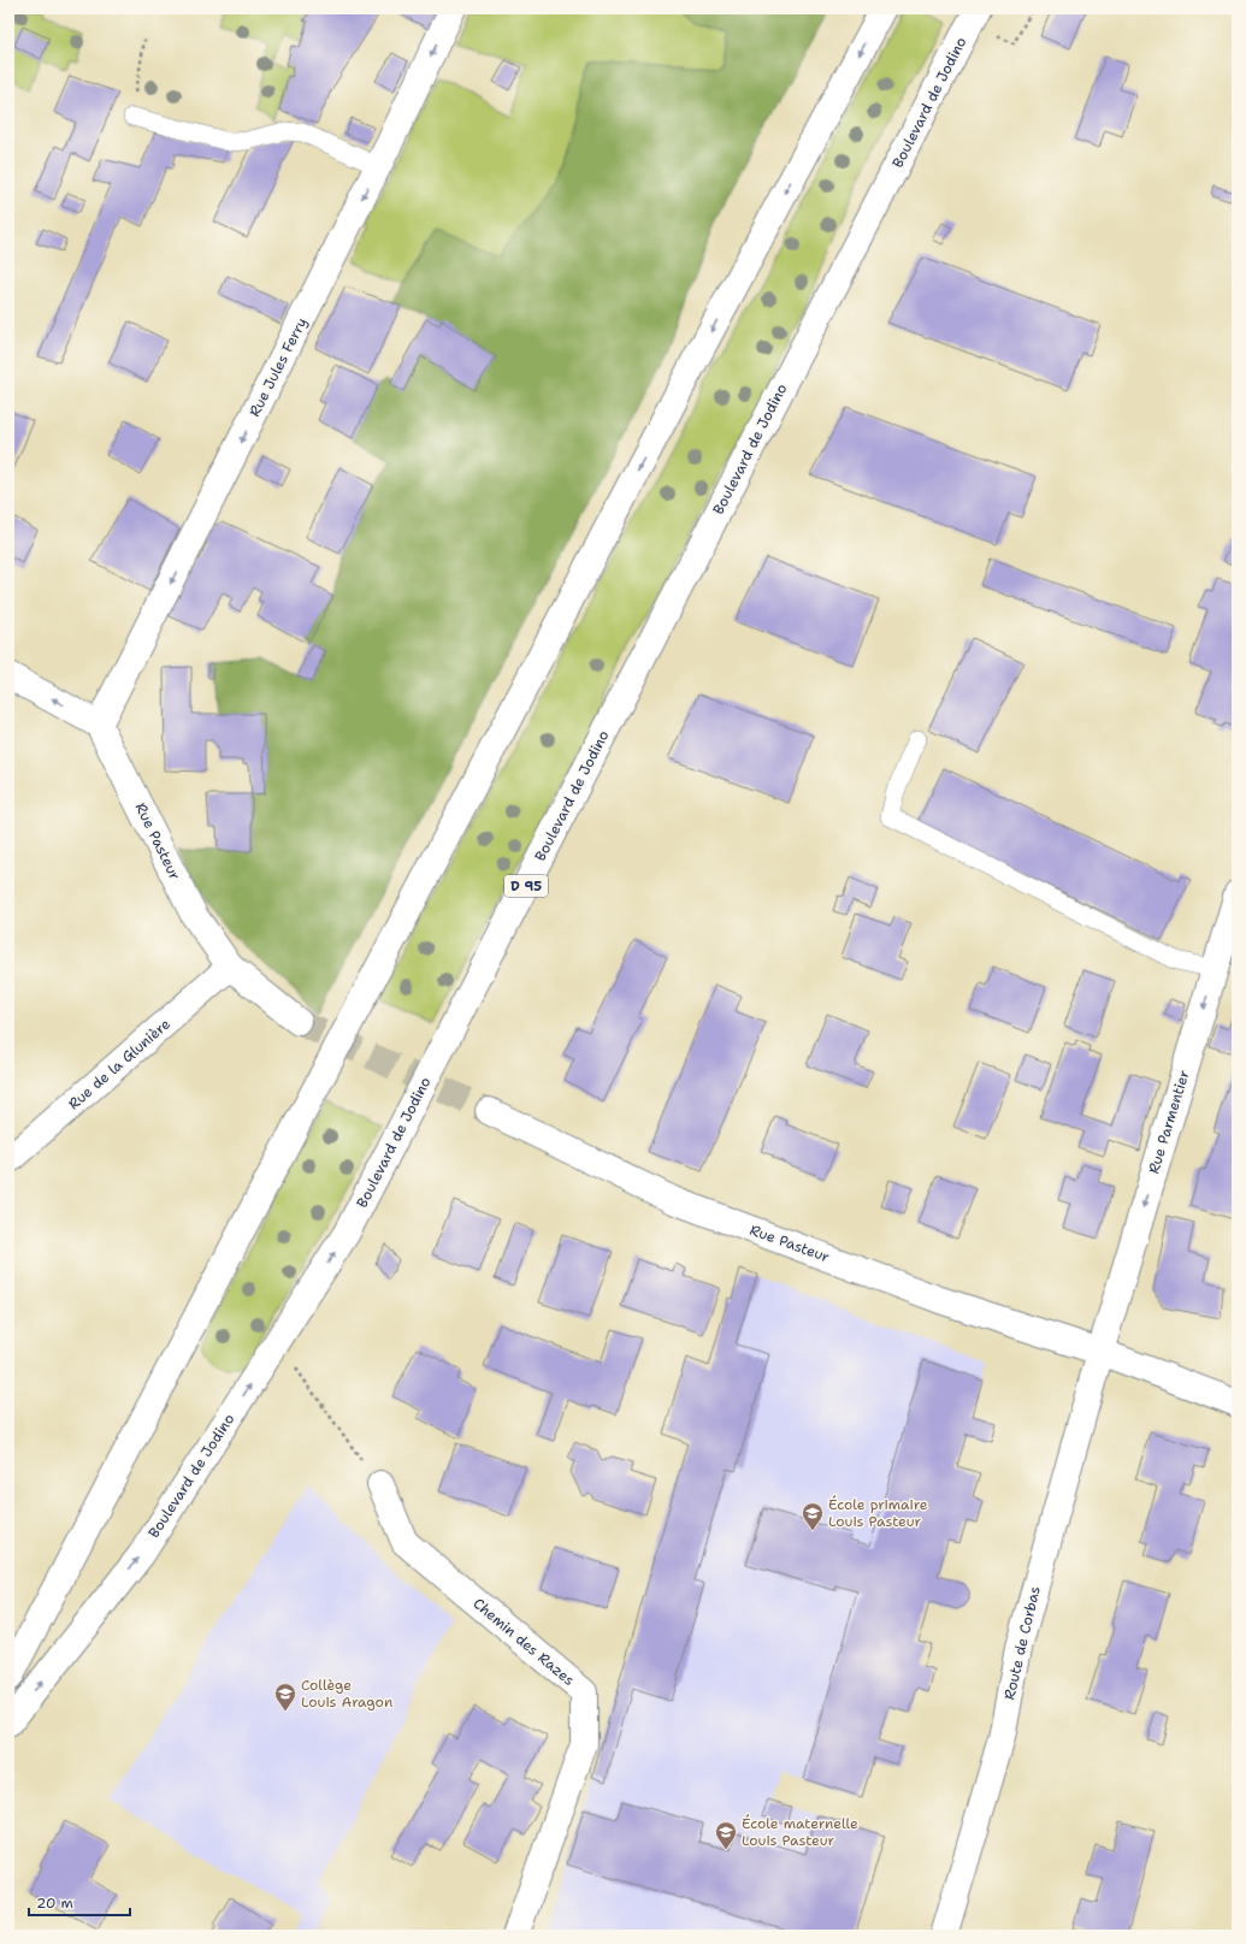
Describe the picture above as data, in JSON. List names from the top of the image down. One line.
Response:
{"streets":{"street":["Boulevard de Jodino","Rue Jules Ferry","Rue Pasteur","D 95","Rue de la Glunière","Rue Parmentier","Chemin des Razes","Route de Corbas"]},"crossings":[["Rue Jules Ferry","Rue Pasteur"],["Rue Pasteur","Rue de la Glunière"],["Rue Pasteur","Rue Parmentier"],["Rue Pasteur","Route de Corbas"],["Rue Parmentier","Route de Corbas"]],"one_way":["Rue Jules Ferry","Rue Parmentier"],"places":{"school or university":["École primaire Louis Pasteur","Collège Louis Aragon","École maternelle Louis Pasteur"]},"scale_bar":"20 m"}
